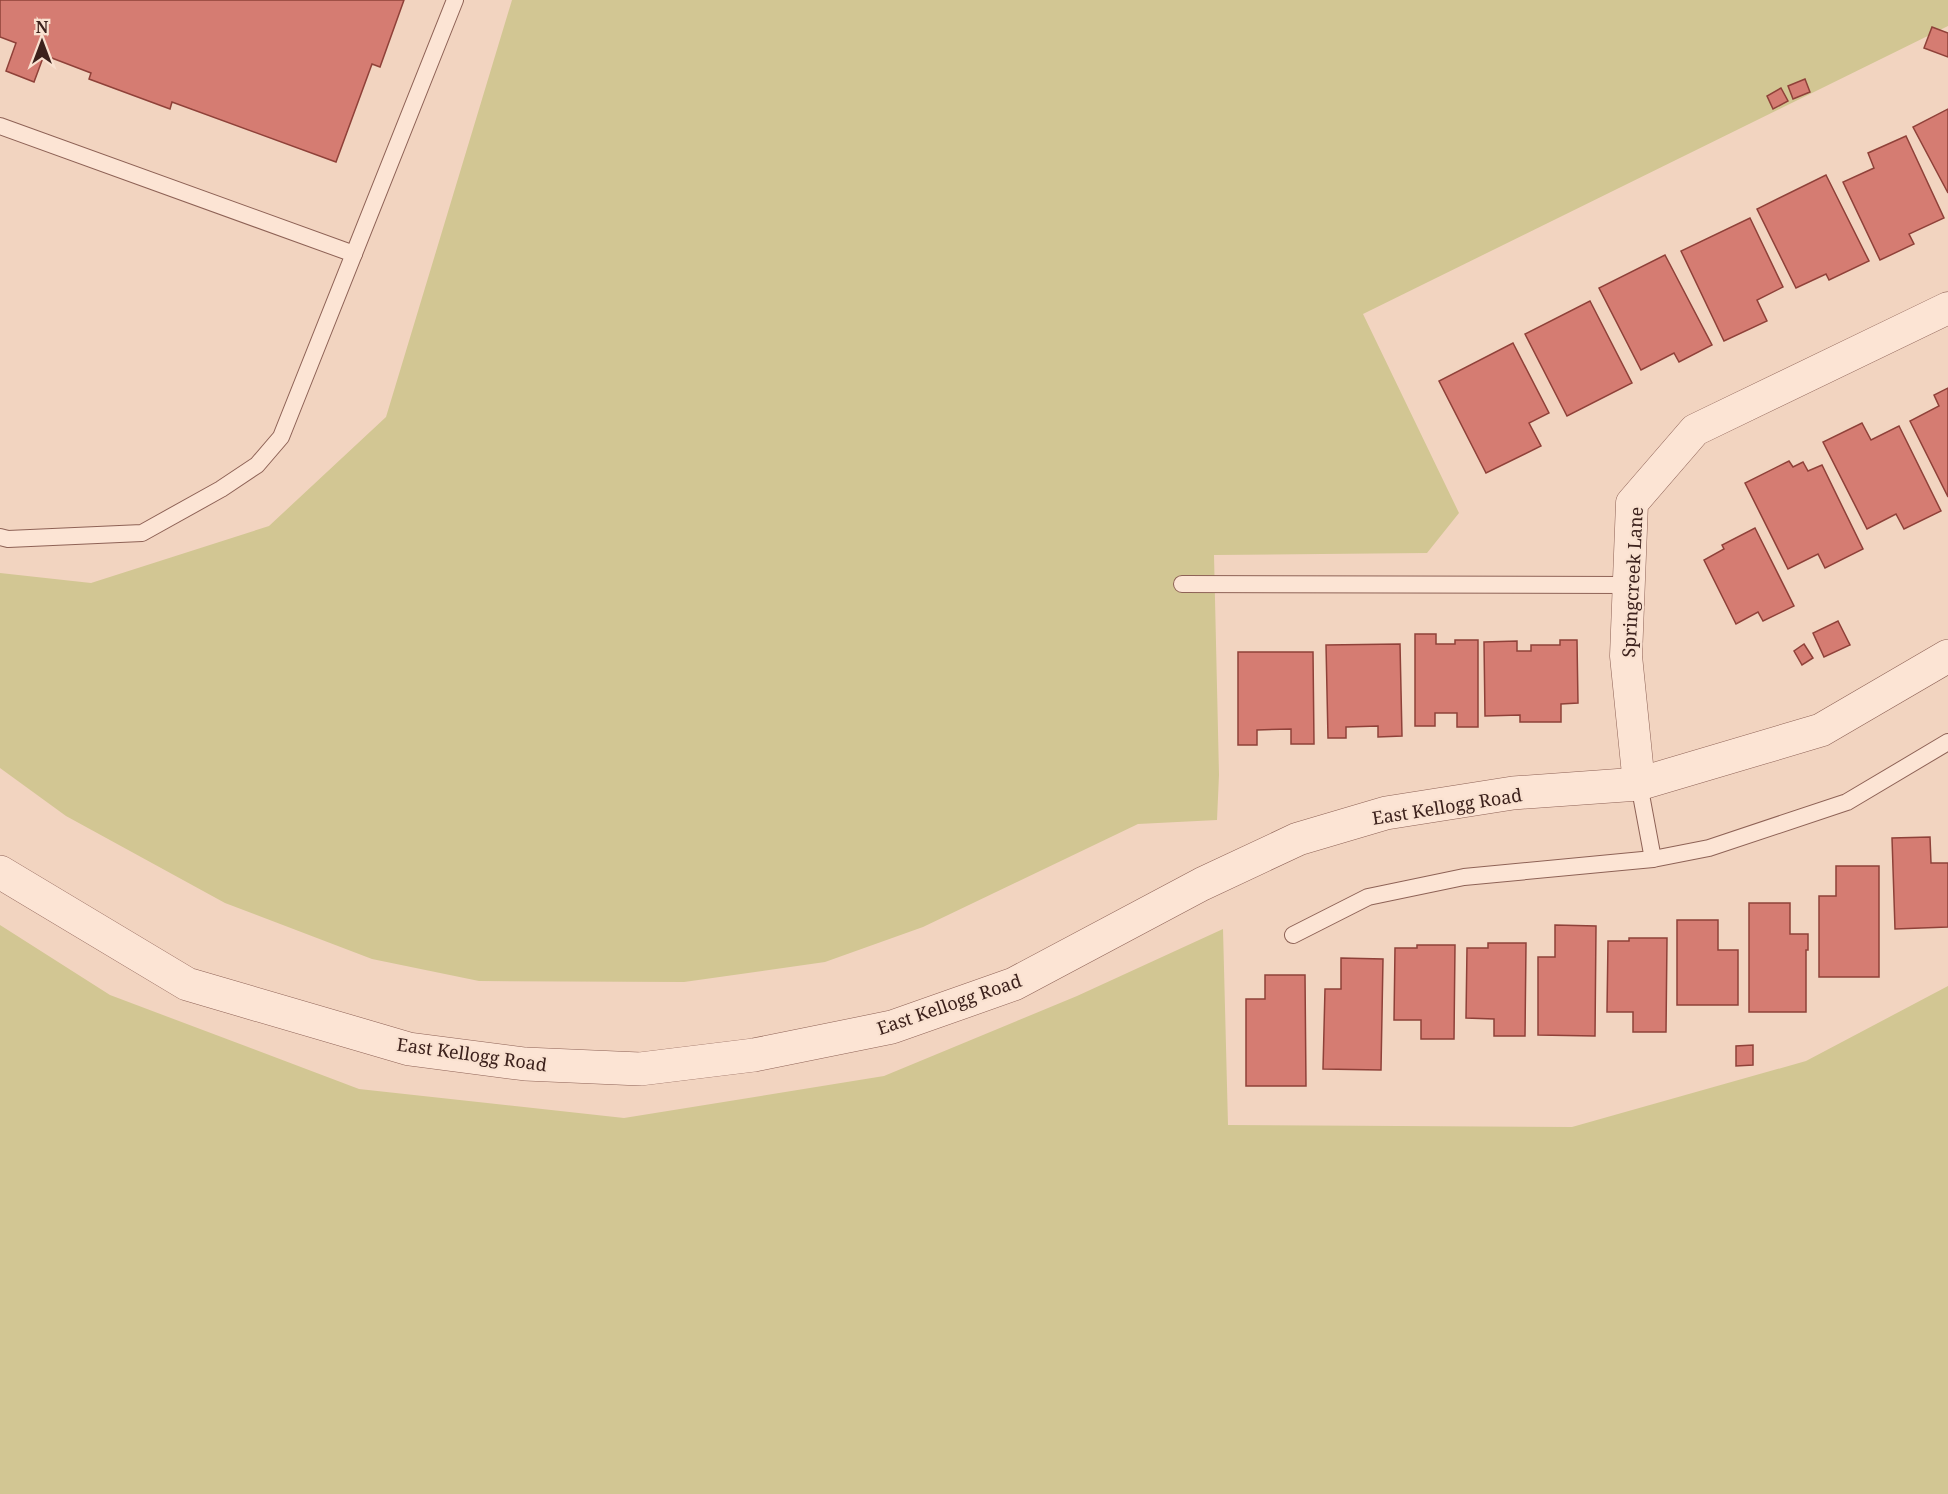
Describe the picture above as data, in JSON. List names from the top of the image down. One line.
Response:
{"streets":{"street":["Springcreek Lane","East Kellogg Road"]},"crossings":[["Springcreek Lane","East Kellogg Road"]],"north":"top"}
